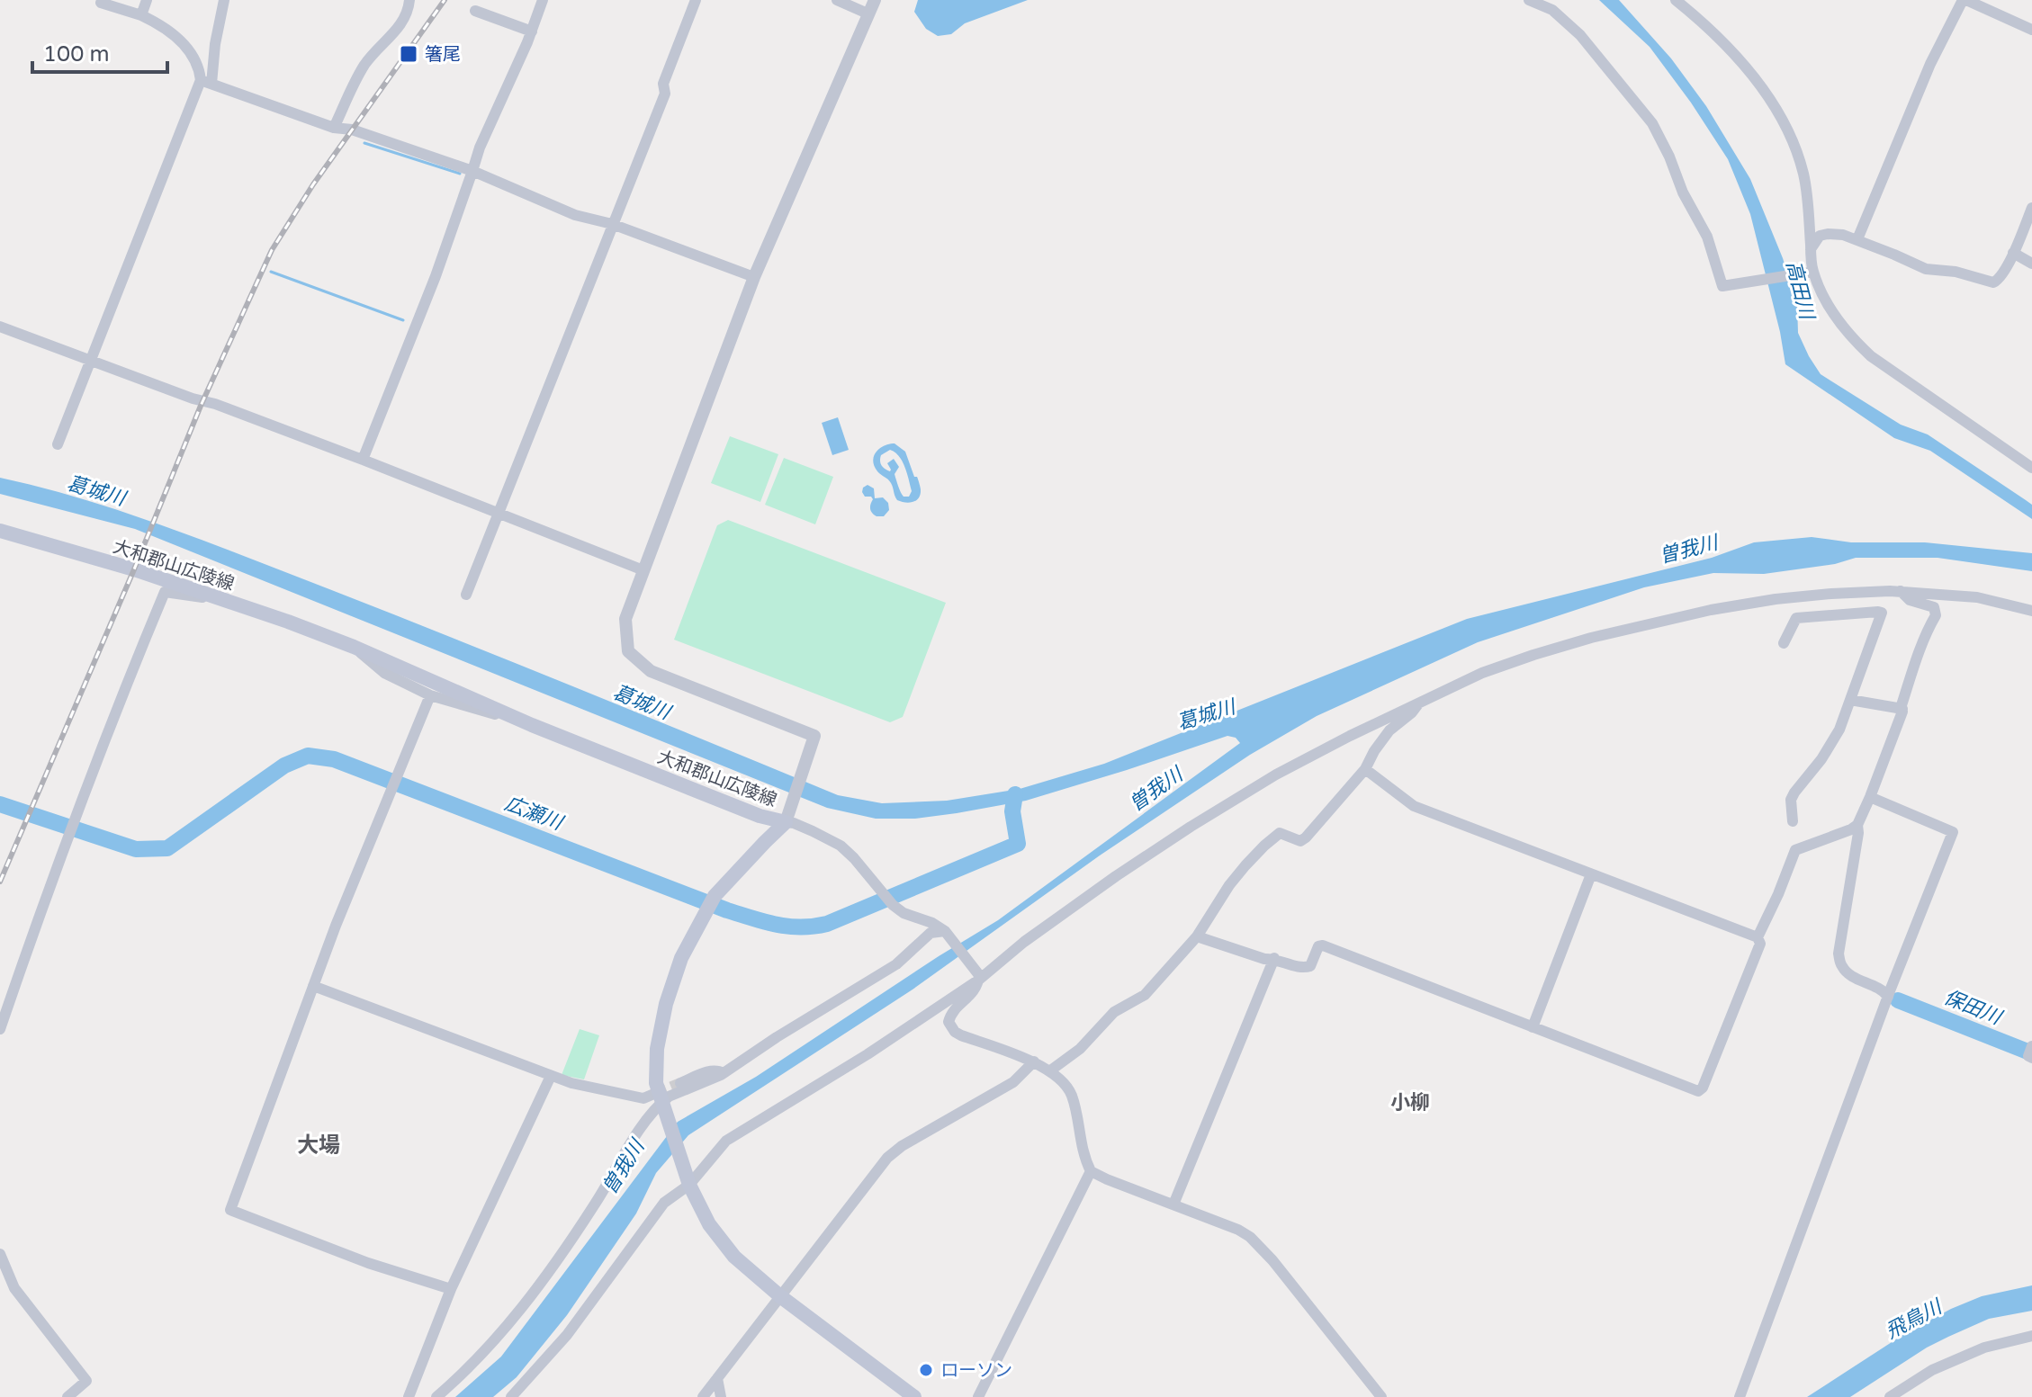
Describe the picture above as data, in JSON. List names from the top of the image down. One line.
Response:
{"streets":{"main road":["大和郡山広陵線"]},"districts":["小柳","大場"],"water":["高田川","葛城川","曽我川","広瀬川","保田川","飛鳥川"],"places":{"transit":["箸尾"],"other":["ローソン"]},"scale_bar":"100 m"}
